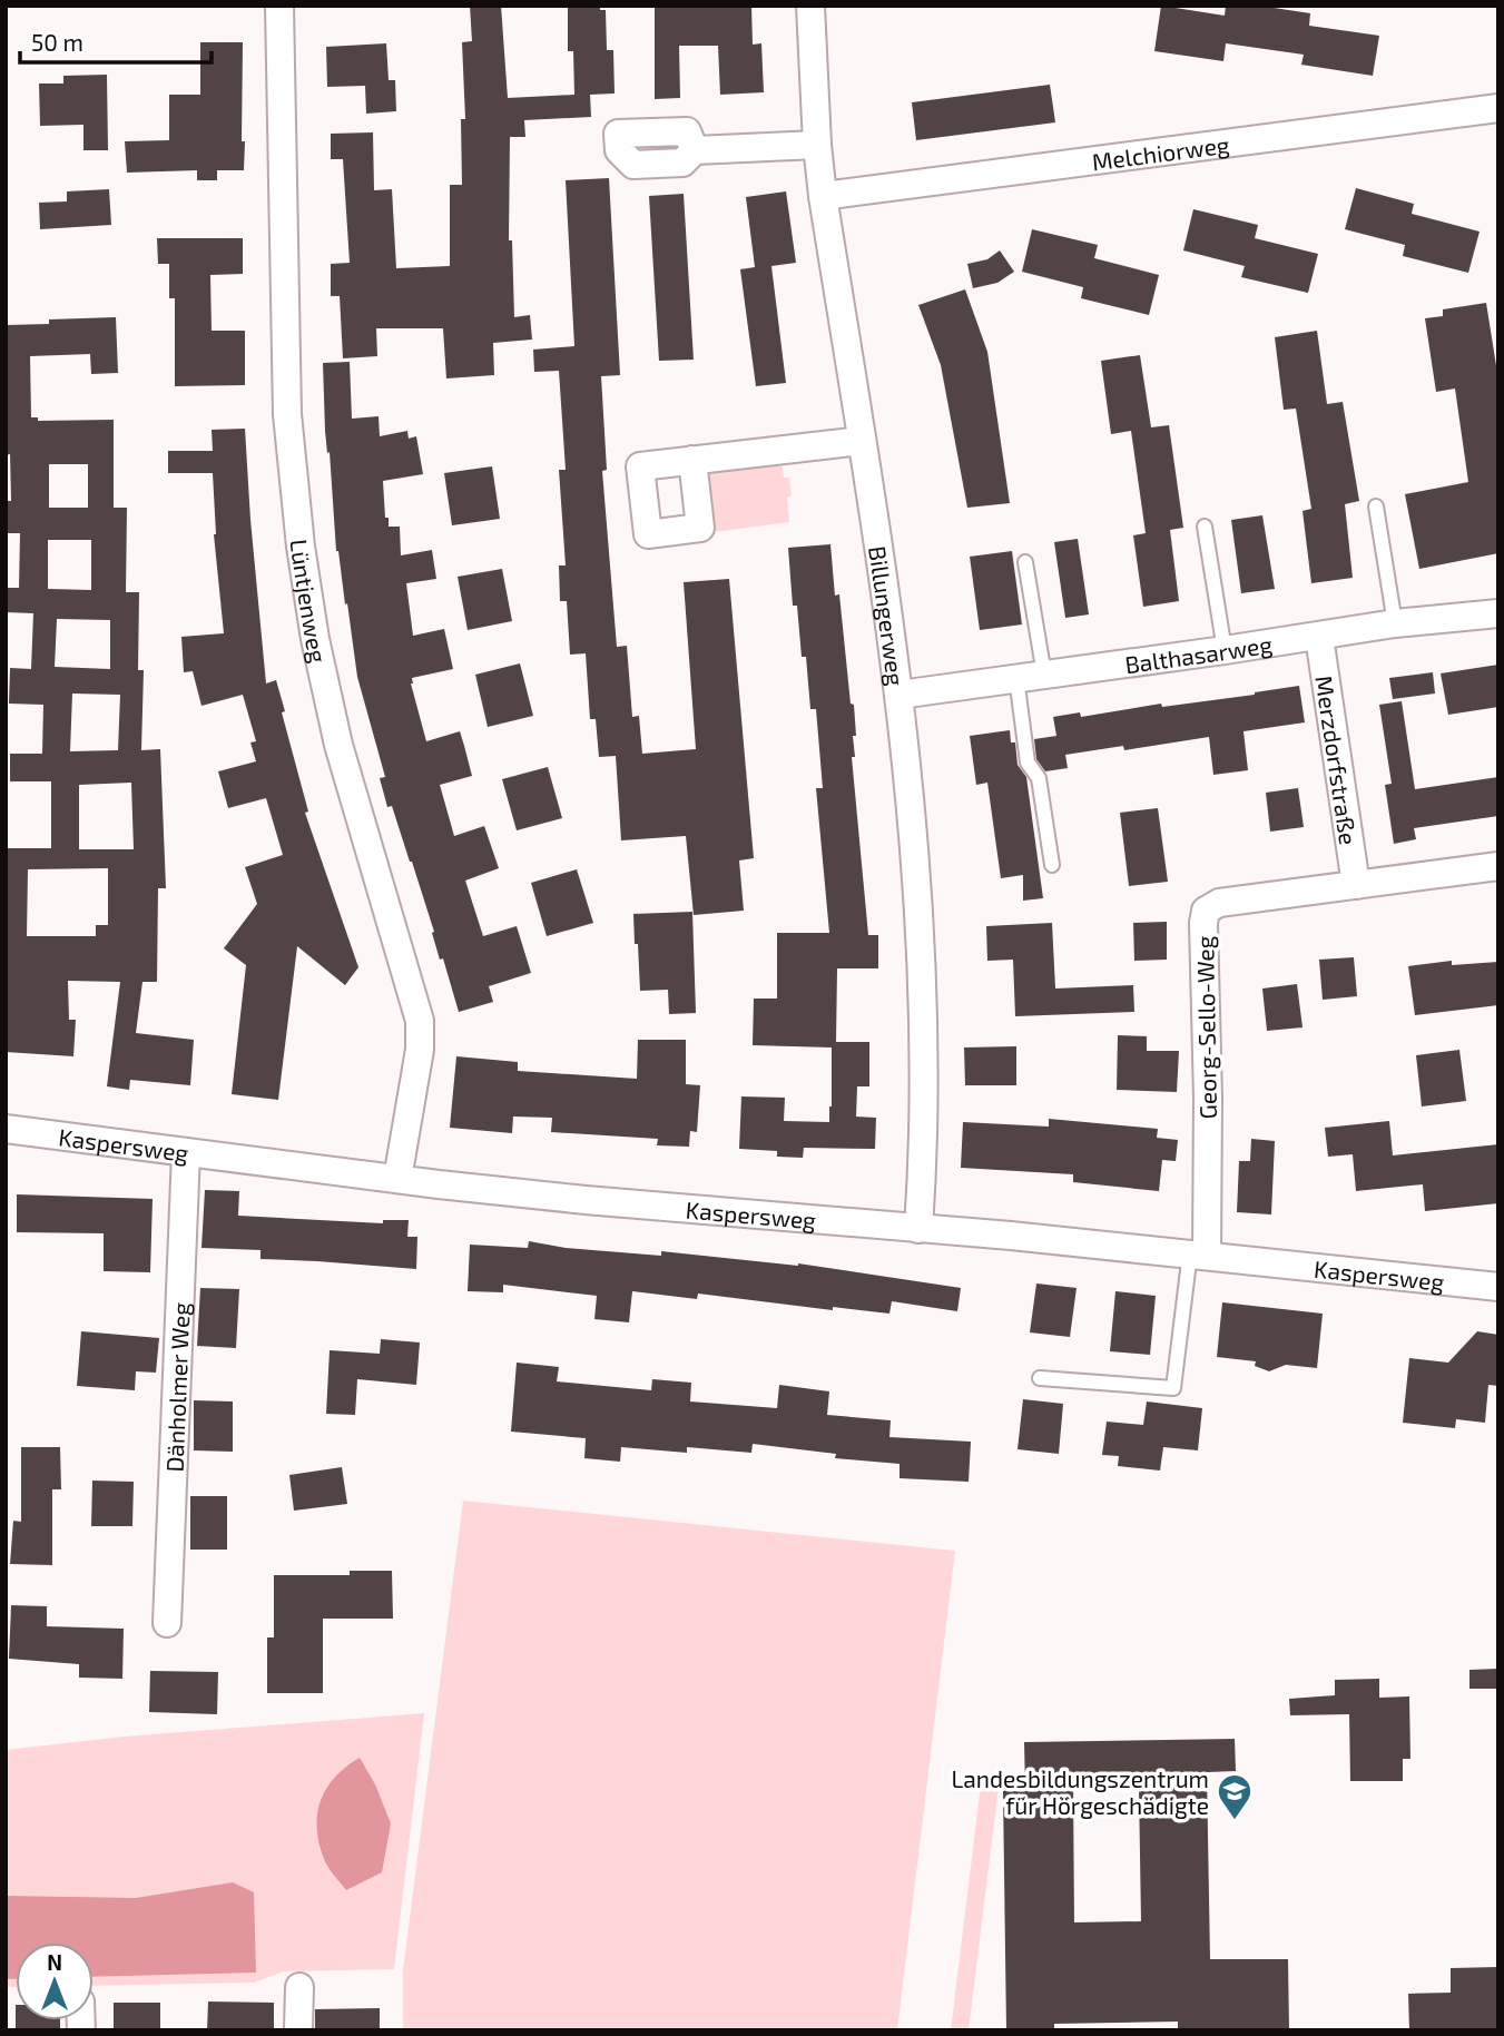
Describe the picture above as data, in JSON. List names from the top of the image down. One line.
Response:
{"streets":{"street":["Melchiorweg","Lüntjenweg","Billungerweg","Balthasarweg","Merzdorfstraße","Georg-Sello-Weg","Kaspersweg","Dänholmer Weg"]},"crossings":[["Melchiorweg","Billungerweg"],["Lüntjenweg","Kaspersweg"],["Billungerweg","Balthasarweg"],["Billungerweg","Kaspersweg"],["Balthasarweg","Merzdorfstraße"],["Merzdorfstraße","Georg-Sello-Weg"],["Georg-Sello-Weg","Kaspersweg"],["Kaspersweg","Dänholmer Weg"]],"places":{"school or university":["Landesbildungszentrum für Hörgeschädigte"]},"scale_bar":"50 m","north":"top"}
